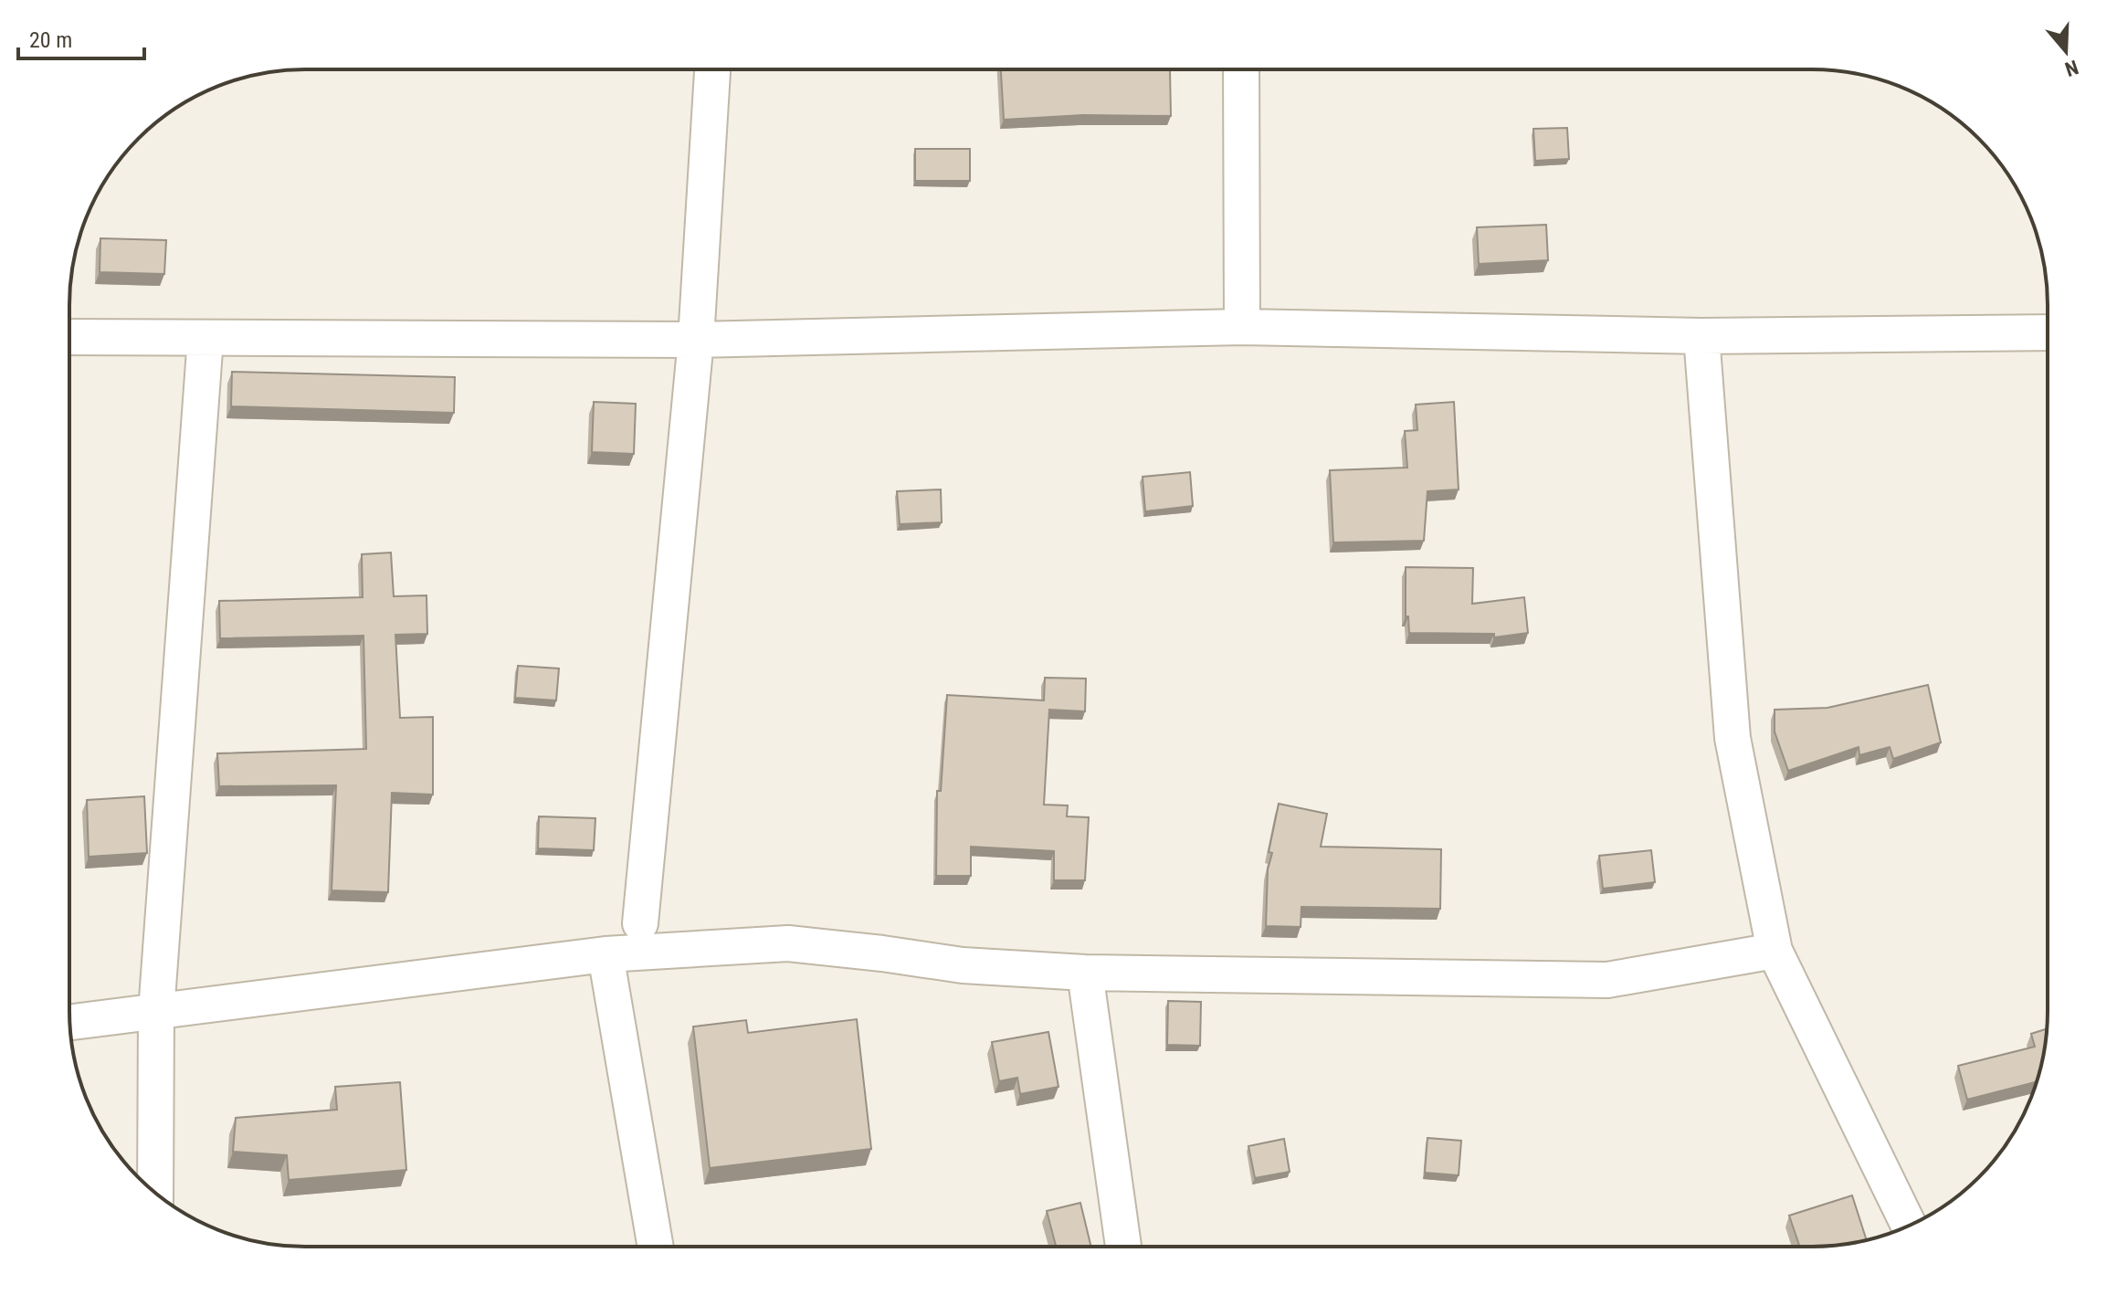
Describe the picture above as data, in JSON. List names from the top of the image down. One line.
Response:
{"scale_bar":"20 m","north":"bottom"}
